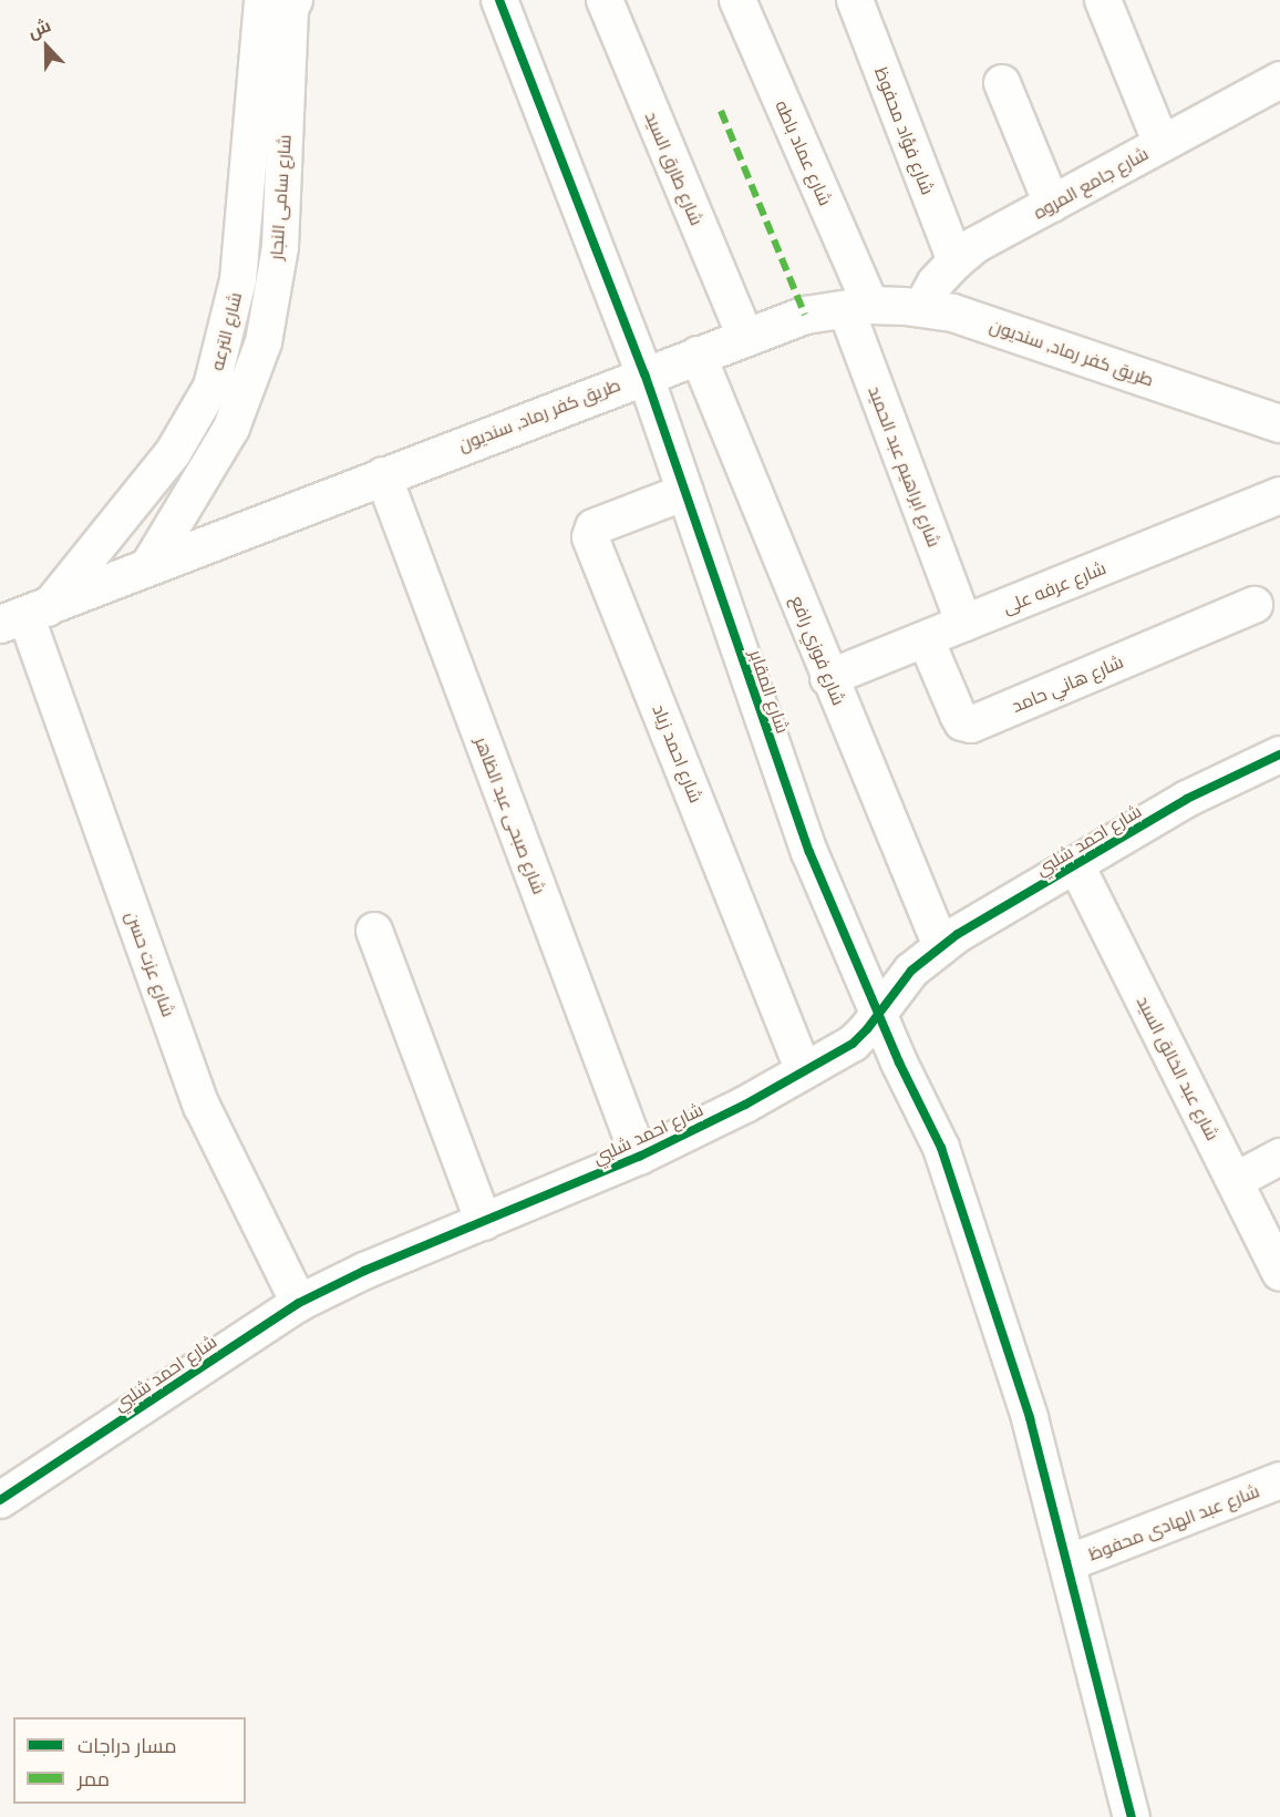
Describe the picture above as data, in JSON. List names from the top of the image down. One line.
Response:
{"streets":{"street":["شارع فؤاد محفوظ","شارع عماد باطه","شارع طارق السيد","شارع جامع المروه","شارع سامى النجار","شارع الترعه","طريق كفر رماد, سنديون","شارع ابراهيم عبد الحميد","شارع عرفه على","شارع فوزي رافع","شارع هاني حامد","شارع المقابر","شارع احمد زياد","شارع صبحى عبد الظاهر","شارع احمد شلبي","شارع عزت حسن","شارع عبد الخالق السيد","شارع عبد الهادى محفوظ"]},"crossings":[["شارع فؤاد محفوظ","شارع جامع المروه"],["شارع عماد باطه","طريق كفر رماد, سنديون"],["شارع عماد باطه","شارع ابراهيم عبد الحميد"],["شارع طارق السيد","طريق كفر رماد, سنديون"],["شارع جامع المروه","طريق كفر رماد, سنديون"],["شارع سامى النجار","طريق كفر رماد, سنديون"],["شارع الترعه","طريق كفر رماد, سنديون"],["شارع الترعه","شارع عزت حسن"],["طريق كفر رماد, سنديون","شارع ابراهيم عبد الحميد"],["طريق كفر رماد, سنديون","شارع فوزي رافع"],["طريق كفر رماد, سنديون","شارع المقابر"],["طريق كفر رماد, سنديون","شارع صبحى عبد الظاهر"],["طريق كفر رماد, سنديون","شارع عزت حسن"],["شارع ابراهيم عبد الحميد","شارع عرفه على"],["شارع عرفه على","شارع فوزي رافع"],["شارع عرفه على","شارع هاني حامد"],["شارع فوزي رافع","شارع احمد شلبي"],["شارع المقابر","شارع احمد زياد"],["شارع المقابر","شارع احمد شلبي"],["شارع المقابر","شارع عبد الهادى محفوظ"],["شارع احمد زياد","شارع احمد شلبي"],["شارع صبحى عبد الظاهر","شارع احمد شلبي"],["شارع احمد شلبي","شارع عزت حسن"],["شارع احمد شلبي","شارع عبد الخالق السيد"]],"legend":["مسار دراجات","ممر"],"north":"top"}
